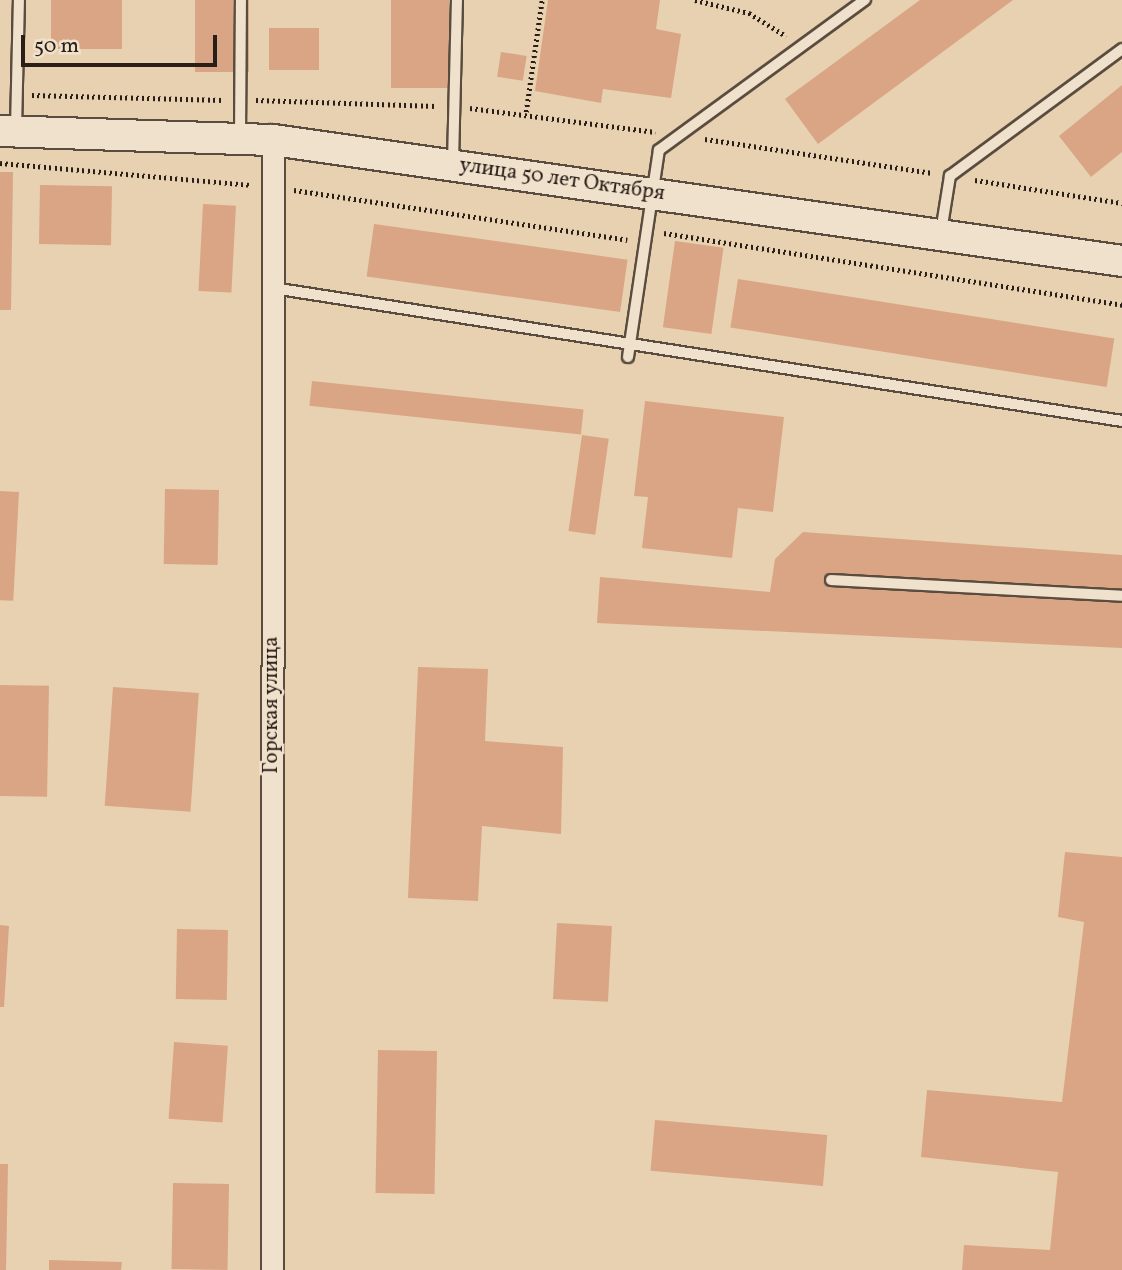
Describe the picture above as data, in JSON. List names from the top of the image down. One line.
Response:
{"streets":{"main road":["улица 50 лет Октября"],"street":["Горская улица"]},"crossings":[["улица 50 лет Октября","Горская улица"]],"scale_bar":"50 m"}
